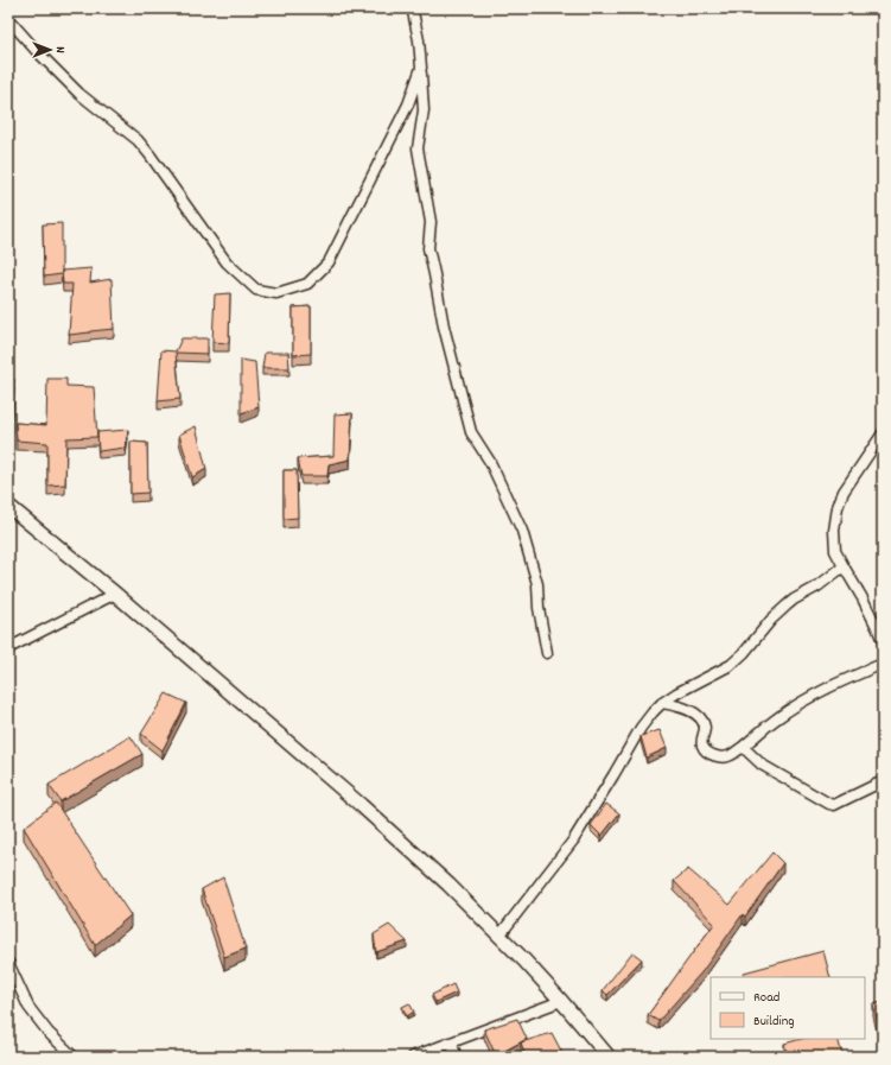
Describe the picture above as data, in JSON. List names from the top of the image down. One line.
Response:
{"legend":["Road","Building"],"north":"right"}
